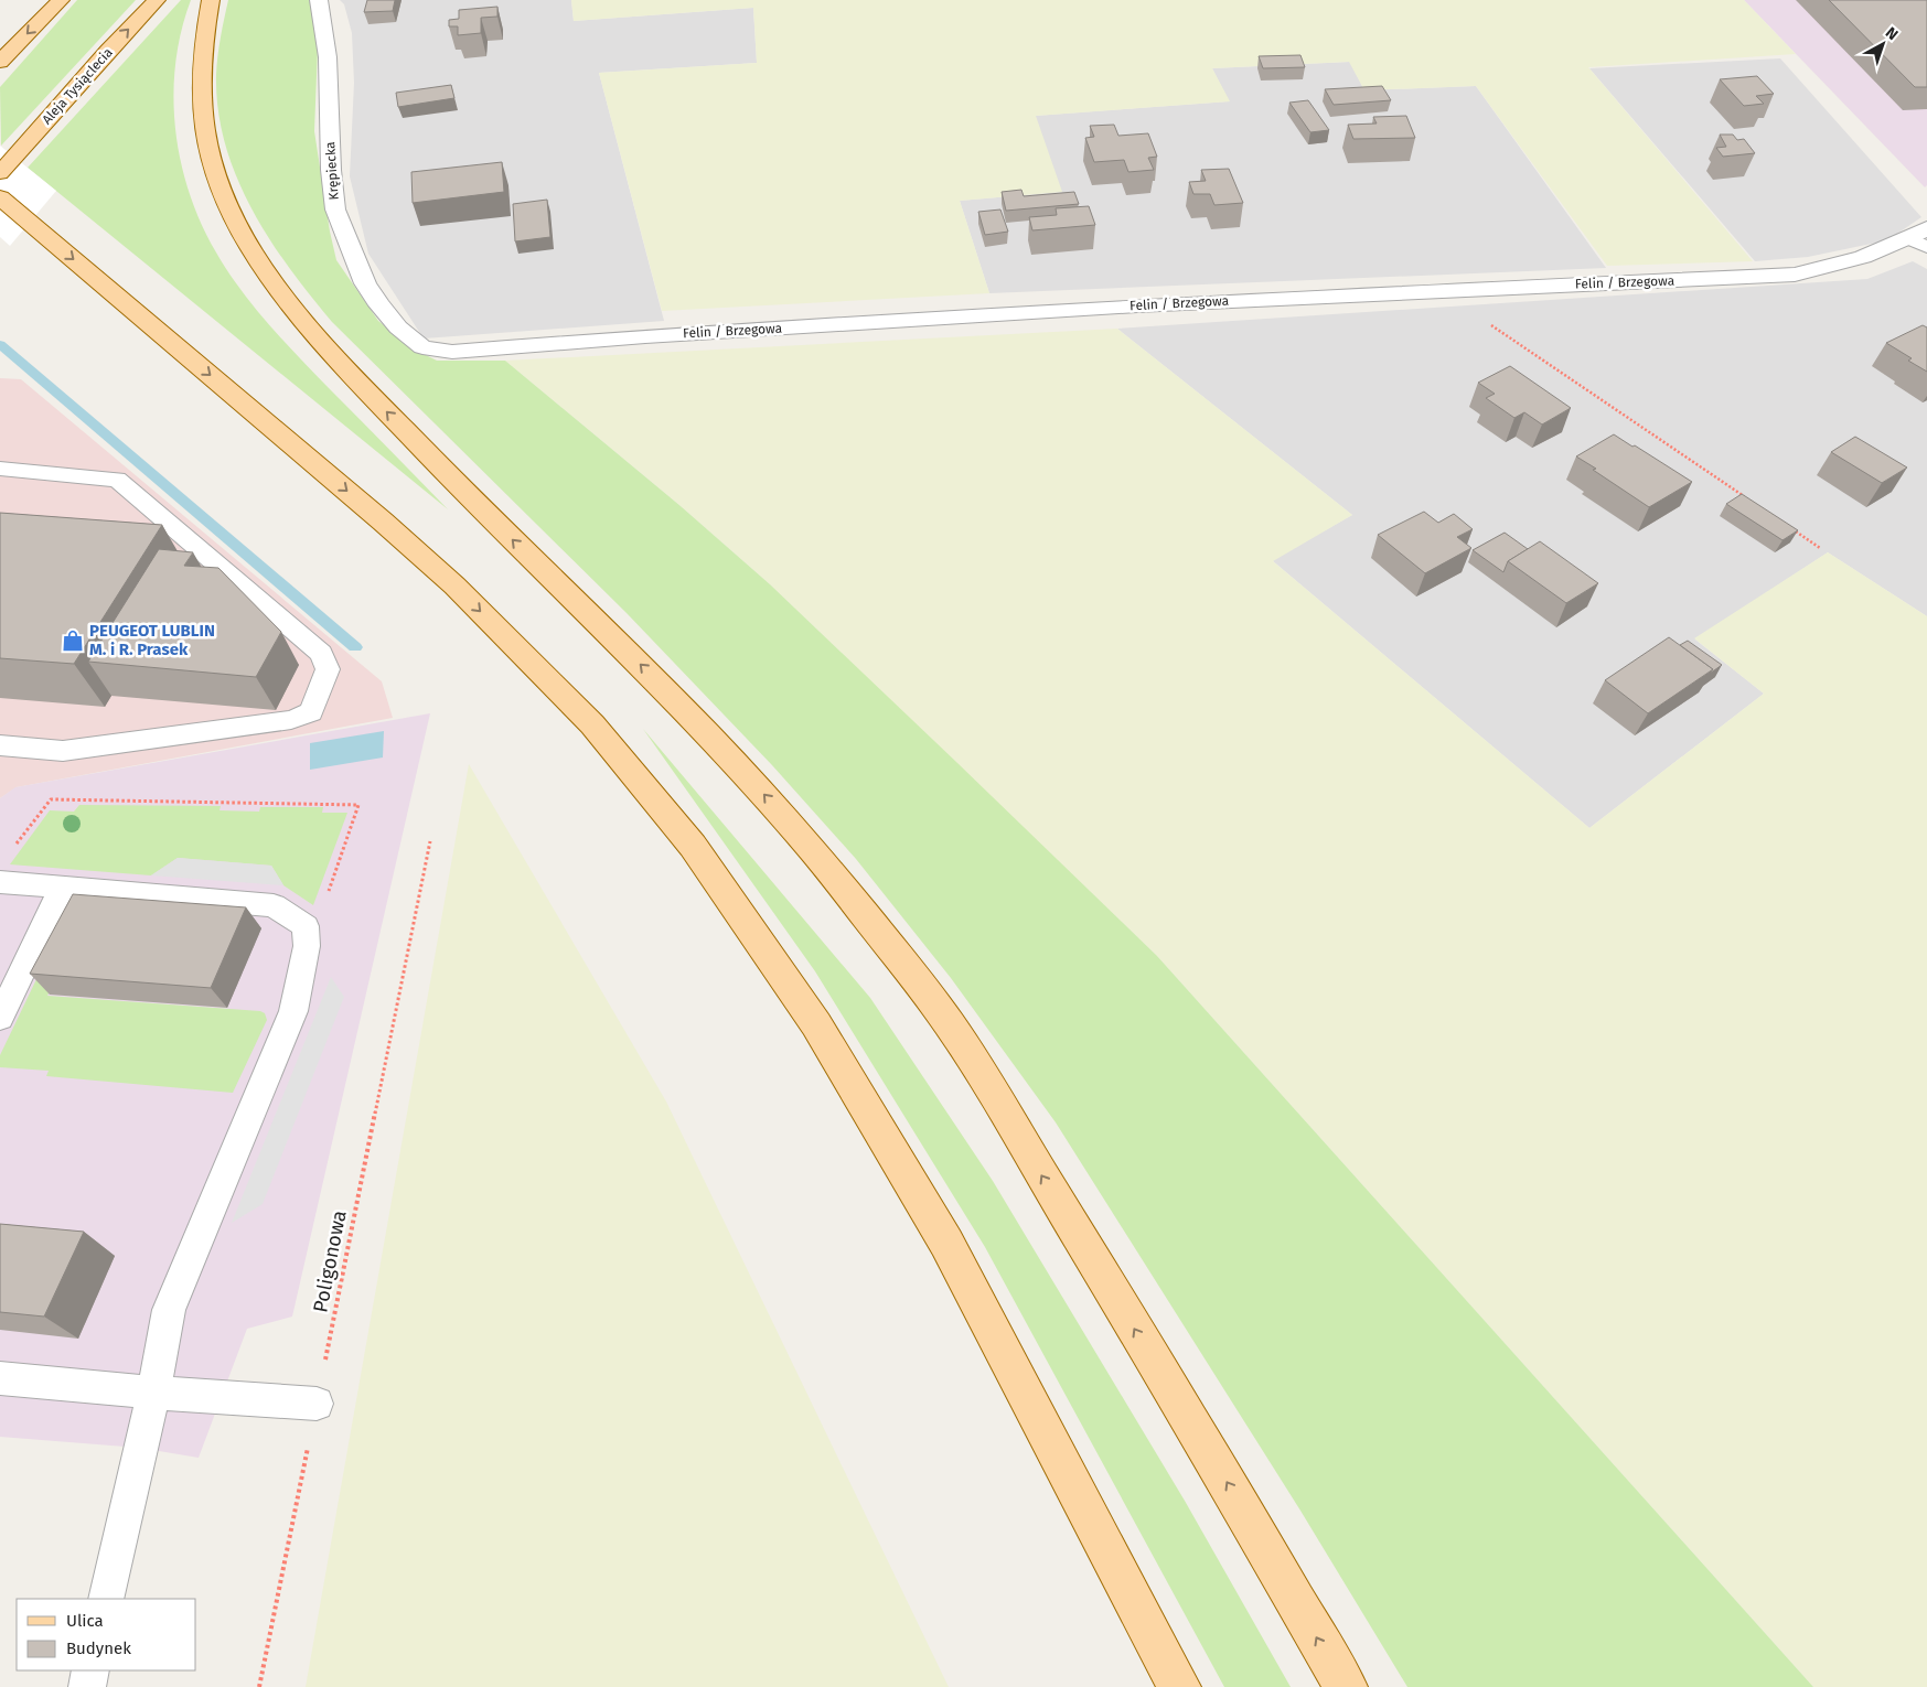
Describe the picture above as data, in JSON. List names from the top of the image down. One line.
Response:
{"streets":{"main road":["Aleja Tysiąclecia"],"street":["Krępiecka","Felin / Brzegowa"],"path":["Poligonowa"]},"crossings":[["Krępiecka","Felin / Brzegowa"]],"places":{"shop":["PEUGEOT LUBLIN M. i R. Prasek"]},"legend":["Ulica","Budynek"],"north":"top right"}
